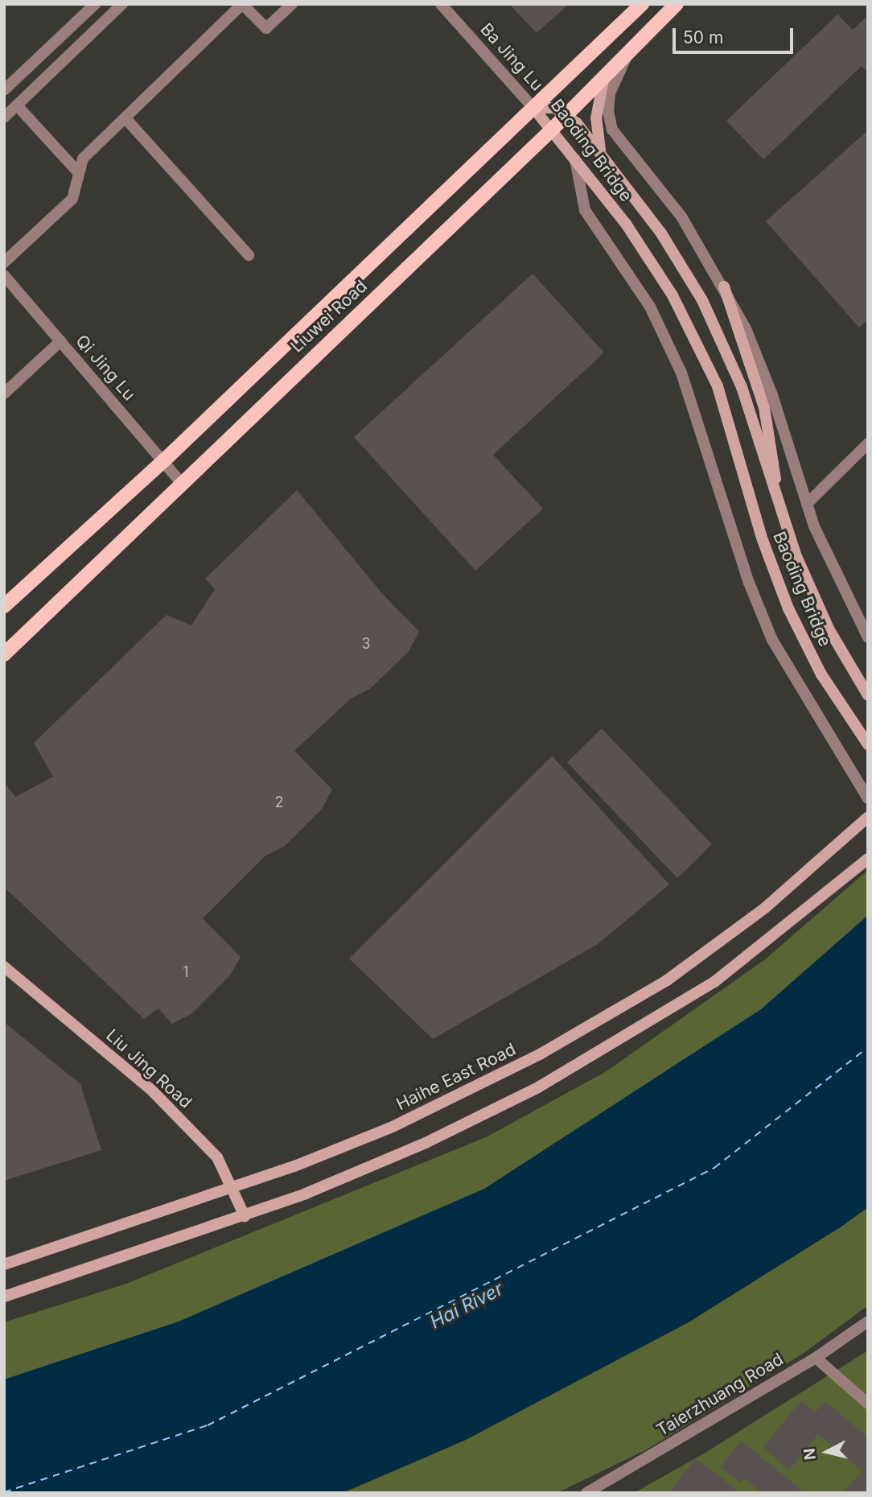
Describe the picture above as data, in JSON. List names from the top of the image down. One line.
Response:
{"streets":{"main road":["Baoding Bridge","Liuwei Road","Liu Jing Road","Haihe East Road"],"street":["Ba Jing Lu","Qi Jing Lu","Taierzhuang Road"]},"crossings":[["Ba Jing Lu","Baoding Bridge"],["Ba Jing Lu","Liuwei Road"],["Baoding Bridge","Liuwei Road"],["Liuwei Road","Qi Jing Lu"],["Liu Jing Road","Haihe East Road"]],"water":["Hai River"],"house_numbers":["3","2","1"],"scale_bar":"50 m","north":"left"}
